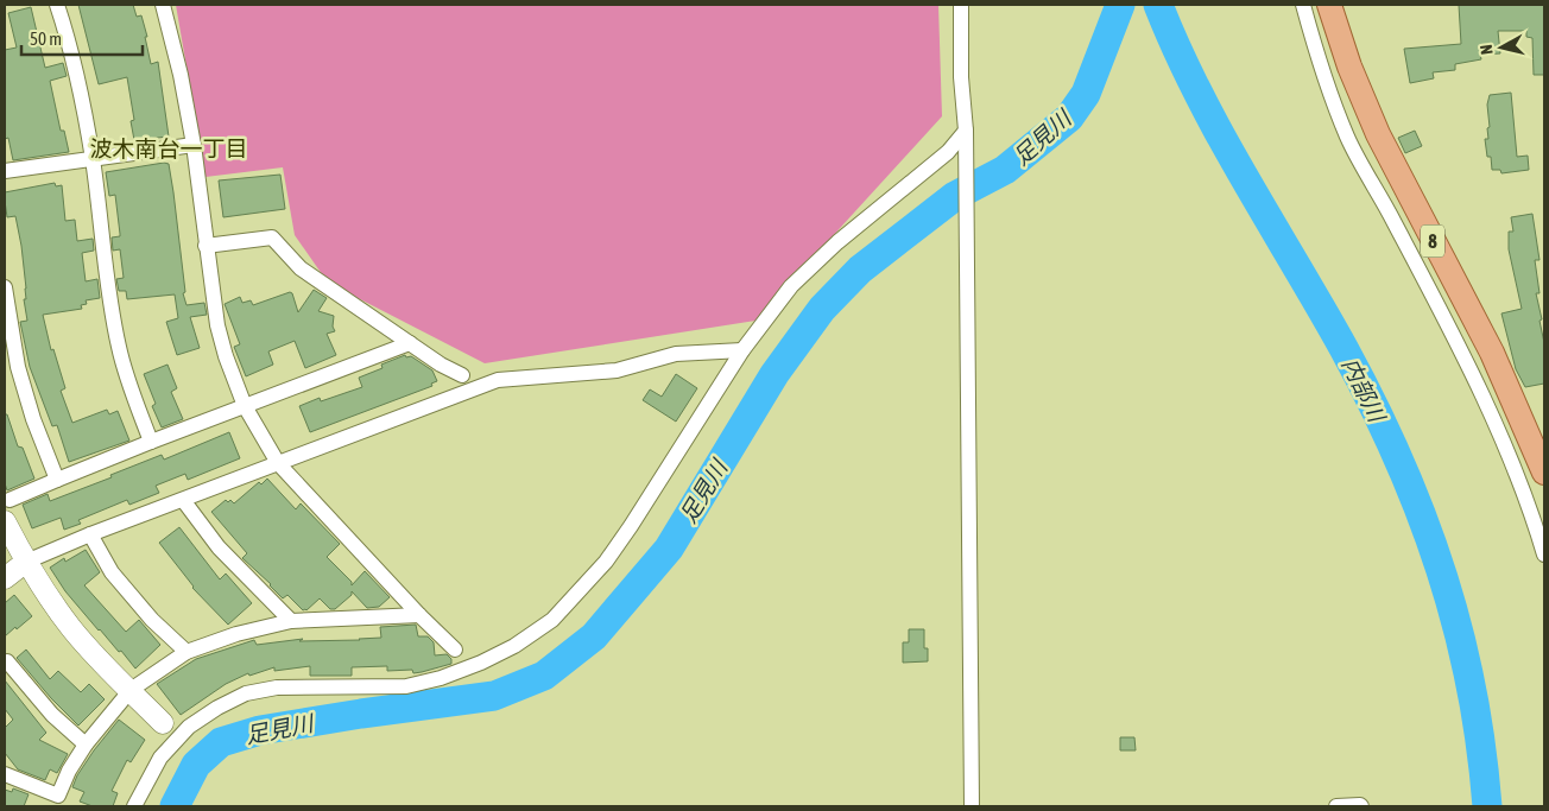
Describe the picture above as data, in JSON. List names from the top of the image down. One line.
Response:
{"streets":{"main road":["8"]},"districts":["波木南台一丁目"],"water":["足見川","内部川"],"scale_bar":"50 m","north":"left"}
